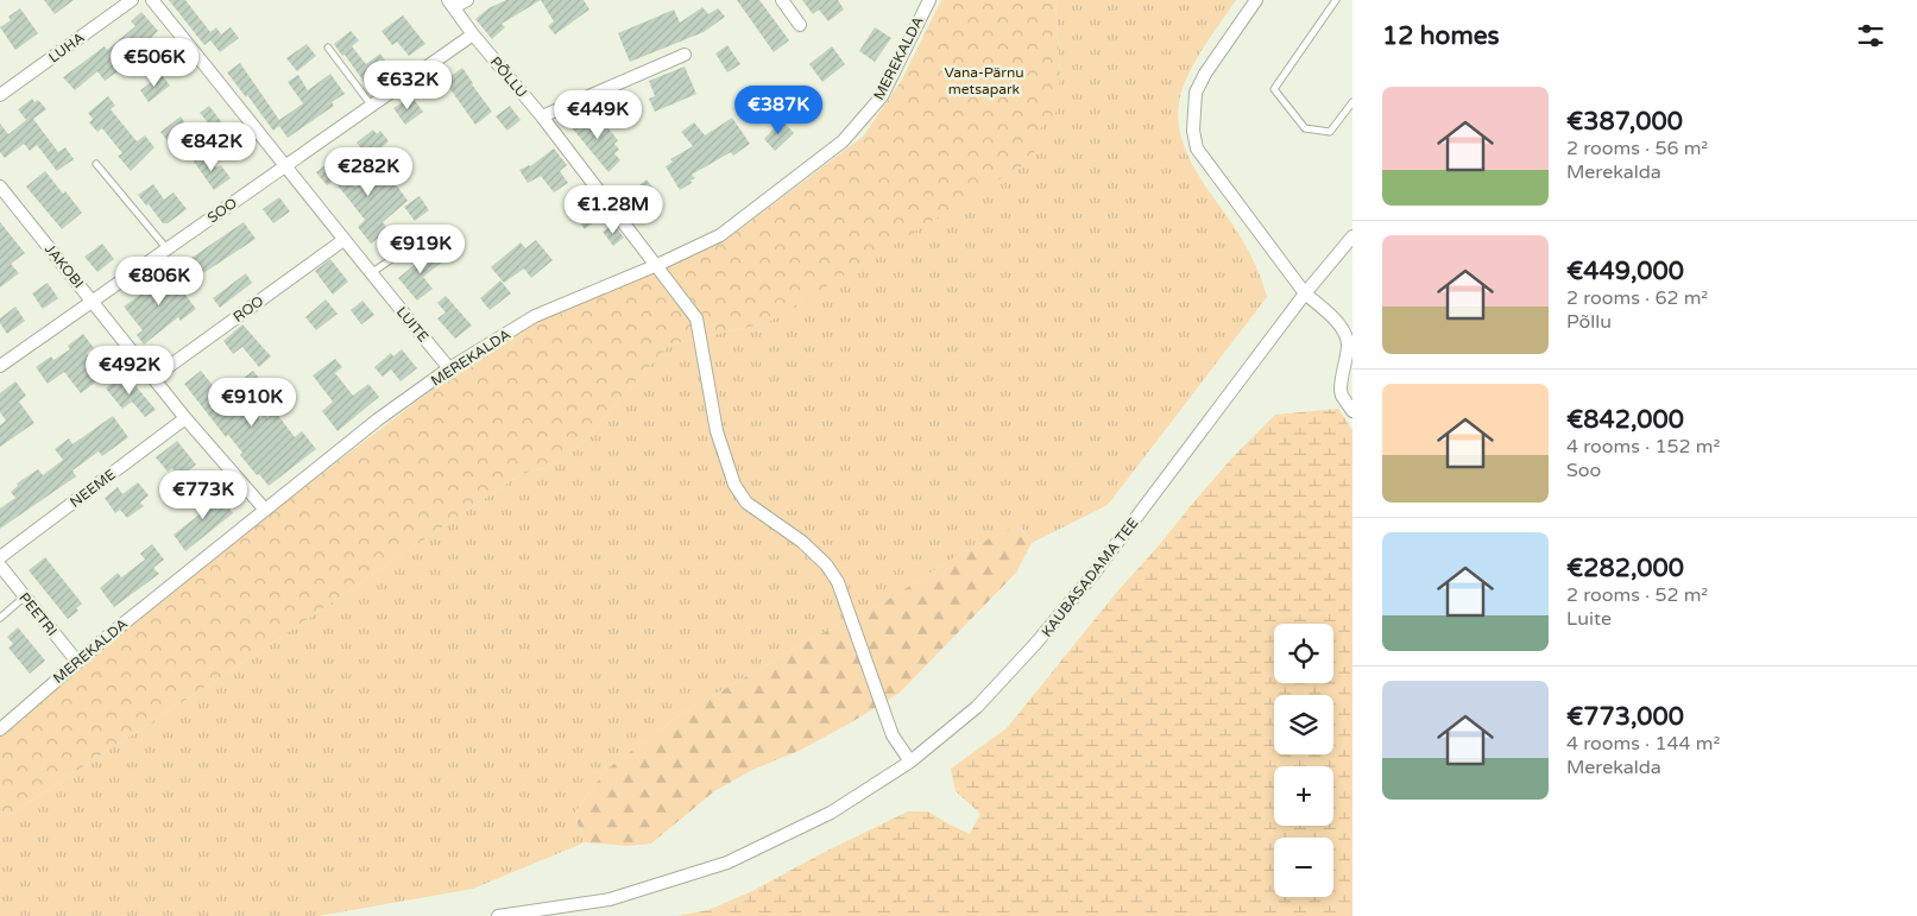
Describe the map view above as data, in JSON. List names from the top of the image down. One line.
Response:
{"streets":{"street":["LUHA","MEREKALDA","PÕLLU","SOO","JAKOBI","ROO","LUITE","NEEME","KAUBASADAMA TEE","PEETRI"]},"crossings":[["MEREKALDA","PÕLLU"],["MEREKALDA","JAKOBI"],["MEREKALDA","LUITE"],["MEREKALDA","PEETRI"],["PÕLLU","SOO"],["PÕLLU","KAUBASADAMA TEE"],["SOO","JAKOBI"],["SOO","LUITE"],["JAKOBI","ROO"],["JAKOBI","NEEME"],["ROO","LUITE"]],"parks":["Vana-Pärnu metsapark"],"page":{"heading":"12 homes","price":["€506K","€632K","€387K","€449K","€842K","€282K","€1.28M","€919K","€806K","€492K","€910K","€773K"],"list":[{"name":"€387,000","note":"2 rooms · 56 m² · Merekalda"},{"name":"€449,000","note":"2 rooms · 62 m² · Põllu"},{"name":"€842,000","note":"4 rooms · 152 m² · Soo"},{"name":"€282,000","note":"2 rooms · 52 m² · Luite"},{"name":"€773,000","note":"4 rooms · 144 m² · Merekalda"}],"map_buttons":["+","−"]}}
